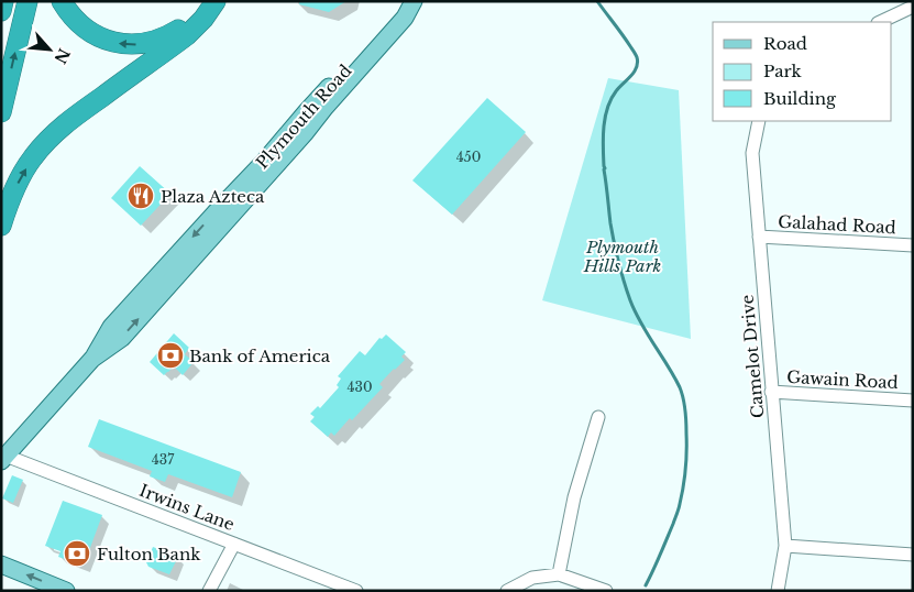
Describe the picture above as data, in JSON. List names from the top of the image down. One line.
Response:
{"streets":{"main road":["Plymouth Road"],"street":["Galahad Road","Camelot Drive","Gawain Road","Irwins Lane"]},"crossings":[["Plymouth Road","Irwins Lane"],["Galahad Road","Camelot Drive"],["Camelot Drive","Gawain Road"]],"parks":["Plymouth Hills Park"],"places":{"restaurant":["Plaza Azteca"],"bank":["Bank of America","Fulton Bank"]},"house_numbers":["450","430","437"],"legend":["Road","Park","Building"],"north":"bottom right"}
